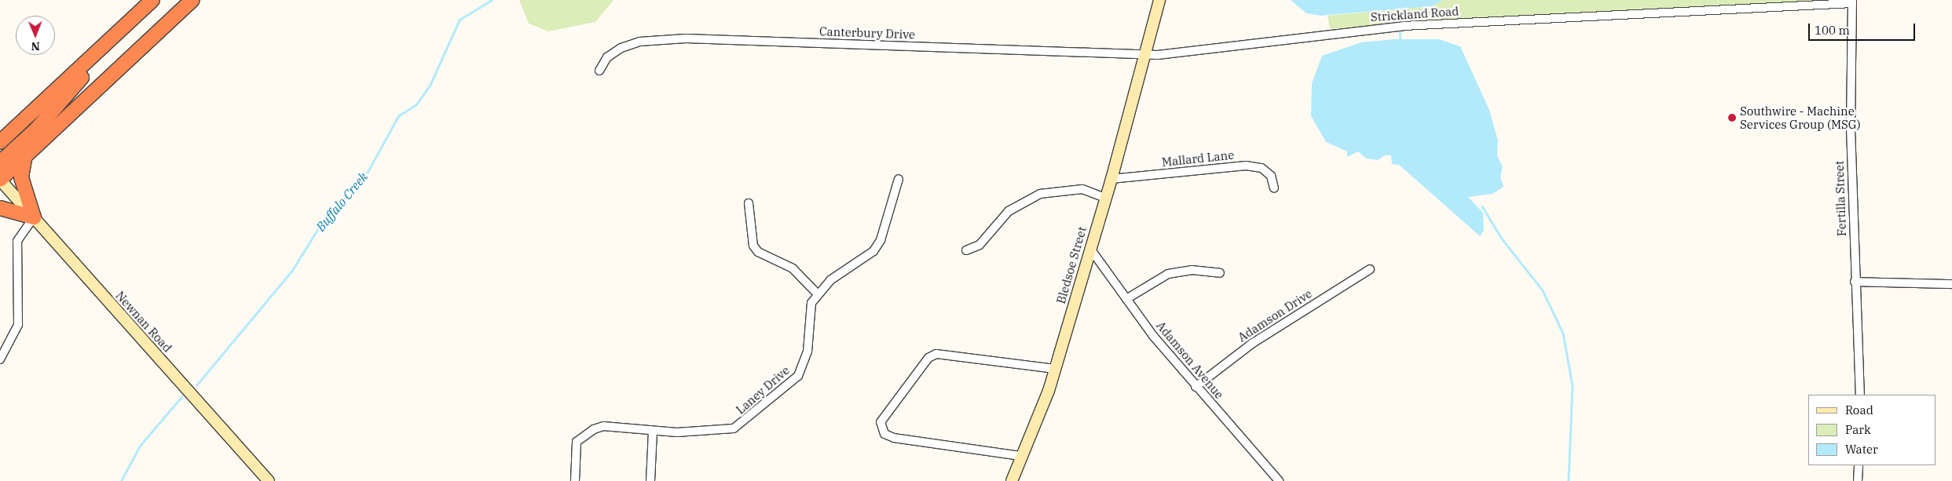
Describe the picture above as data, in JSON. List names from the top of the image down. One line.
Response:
{"streets":{"street":["Strickland Road","Canterbury Drive","Mallard Lane","Fertilla Street","Bledsoe Street","Adamson Drive","Newnan Road","Adamson Avenue","Laney Drive"]},"crossings":[["Strickland Road","Canterbury Drive"],["Strickland Road","Fertilla Street"],["Strickland Road","Bledsoe Street"],["Canterbury Drive","Bledsoe Street"],["Mallard Lane","Bledsoe Street"],["Bledsoe Street","Adamson Avenue"],["Adamson Drive","Adamson Avenue"]],"water":["Buffalo Creek"],"places":["Southwire - Machine Services Group (MSG)"],"legend":["Road","Park","Water"],"scale_bar":"100 m","north":"bottom"}
